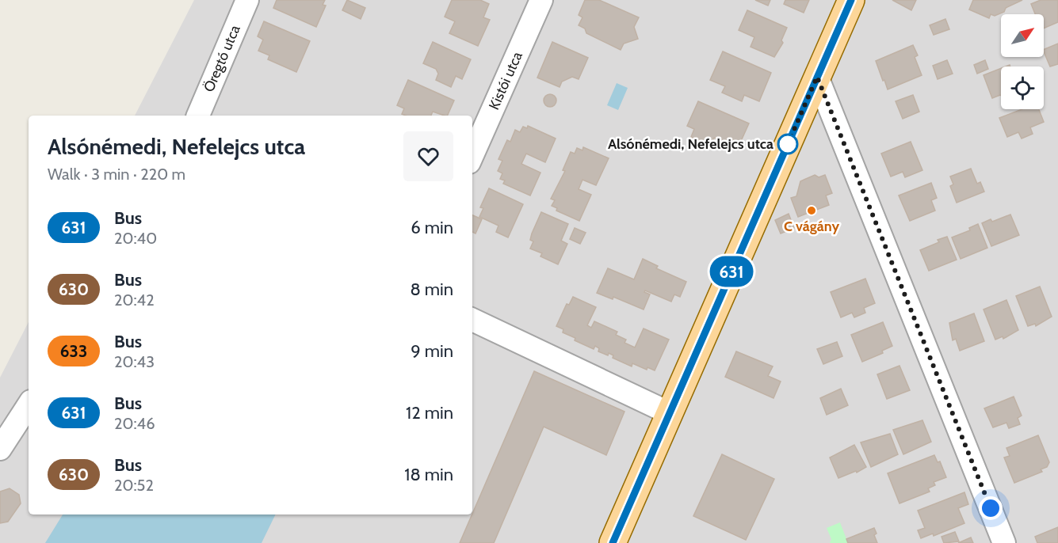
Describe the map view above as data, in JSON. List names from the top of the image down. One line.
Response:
{"streets":{"street":["Öregtó utca","Kistói utca"]},"places":["Alsónémedi, Nefelejcs utca","C vágány"],"lines":["bus line 631"],"north":"top right","page":{"on_map":"631","heading":["Alsónémedi, Nefelejcs utca","Walk · 3 min · 220 m"],"list":[{"mark":"631","name":"Bus","note":"20:40","value":"6 min"},{"mark":"630","name":"Bus","note":"20:42","value":"8 min"},{"mark":"633","name":"Bus","note":"20:43","value":"9 min"},{"mark":"631","name":"Bus","note":"20:46","value":"12 min"},{"mark":"630","name":"Bus","note":"20:52","value":"18 min"}]}}
